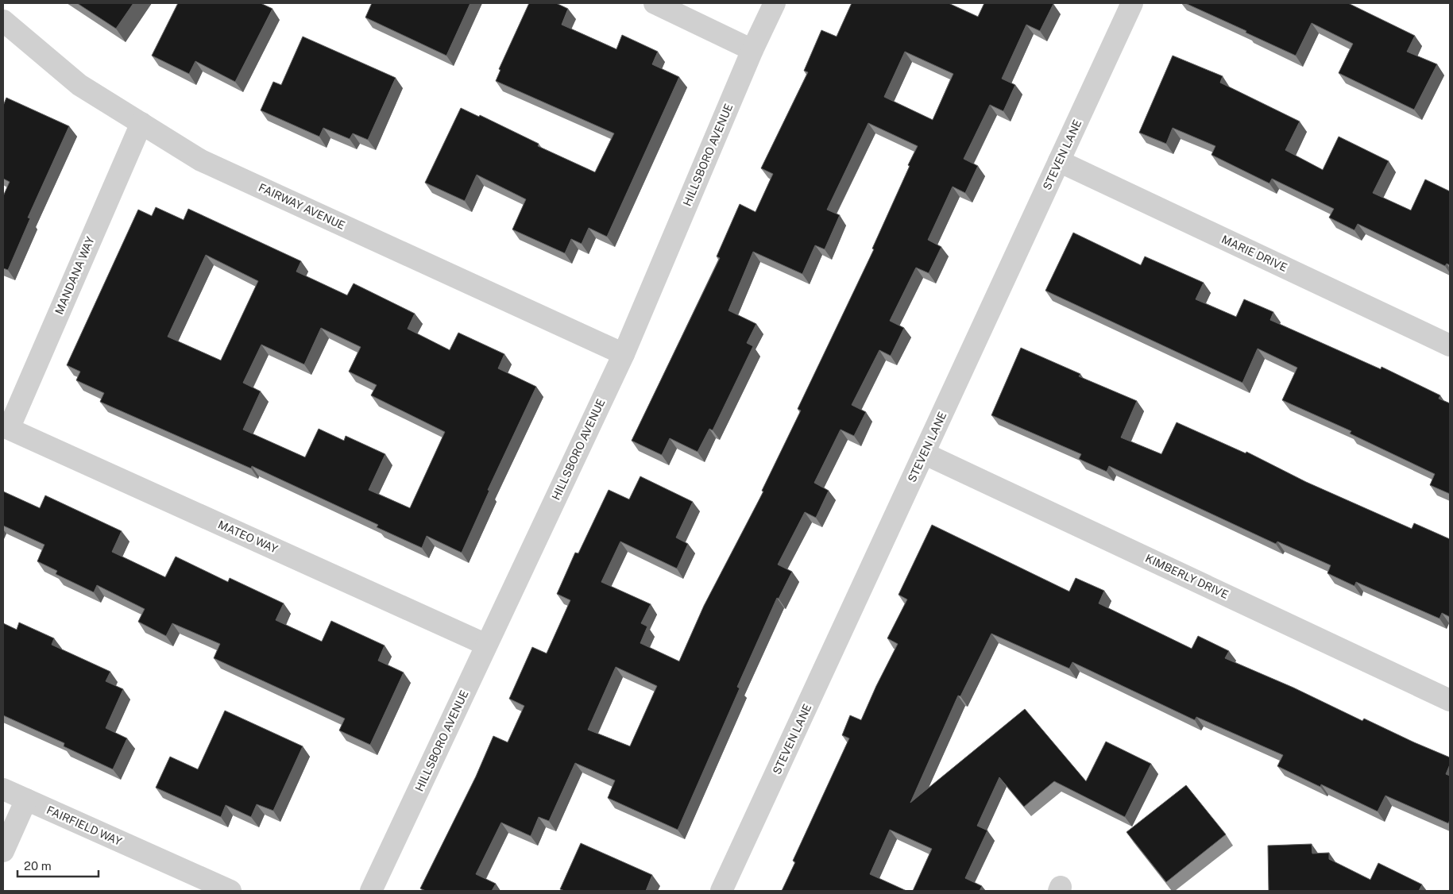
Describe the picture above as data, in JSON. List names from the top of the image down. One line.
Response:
{"streets":{"street":["HILLSBORO AVENUE","STEVEN LANE","FAIRWAY AVENUE","MARIE DRIVE","MANDANA WAY","MATEO WAY","KIMBERLY DRIVE","FAIRFIELD WAY"]},"crossings":[["HILLSBORO AVENUE","FAIRWAY AVENUE"],["HILLSBORO AVENUE","MATEO WAY"],["STEVEN LANE","MARIE DRIVE"],["STEVEN LANE","KIMBERLY DRIVE"],["FAIRWAY AVENUE","MANDANA WAY"],["MANDANA WAY","MATEO WAY"]],"scale_bar":"20 m"}
